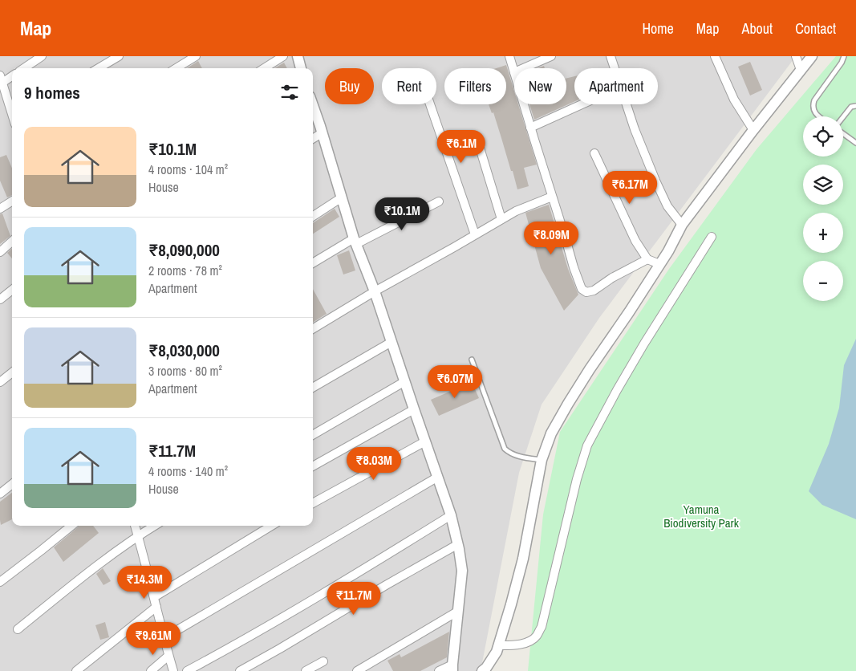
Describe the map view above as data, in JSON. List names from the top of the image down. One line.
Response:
{"parks":["Yamuna Biodiversity Park"],"page":{"header":"Map","nav":["Home","Map","About","Contact"],"chip":["Buy","Rent","Filters","New","Apartment"],"heading":"9 homes","map_buttons":["+","−"],"list":[{"name":"₹10.1M","note":"4 rooms · 104 m² · House"},{"name":"₹8,090,000","note":"2 rooms · 78 m² · Apartment"},{"name":"₹8,030,000","note":"3 rooms · 80 m² · Apartment"},{"name":"₹11.7M","note":"4 rooms · 140 m² · House"}],"price":["₹6.1M","₹6.17M","₹10.1M","₹8.09M","₹6.07M","₹8.03M","₹14.3M","₹11.7M","₹9.61M"]}}
